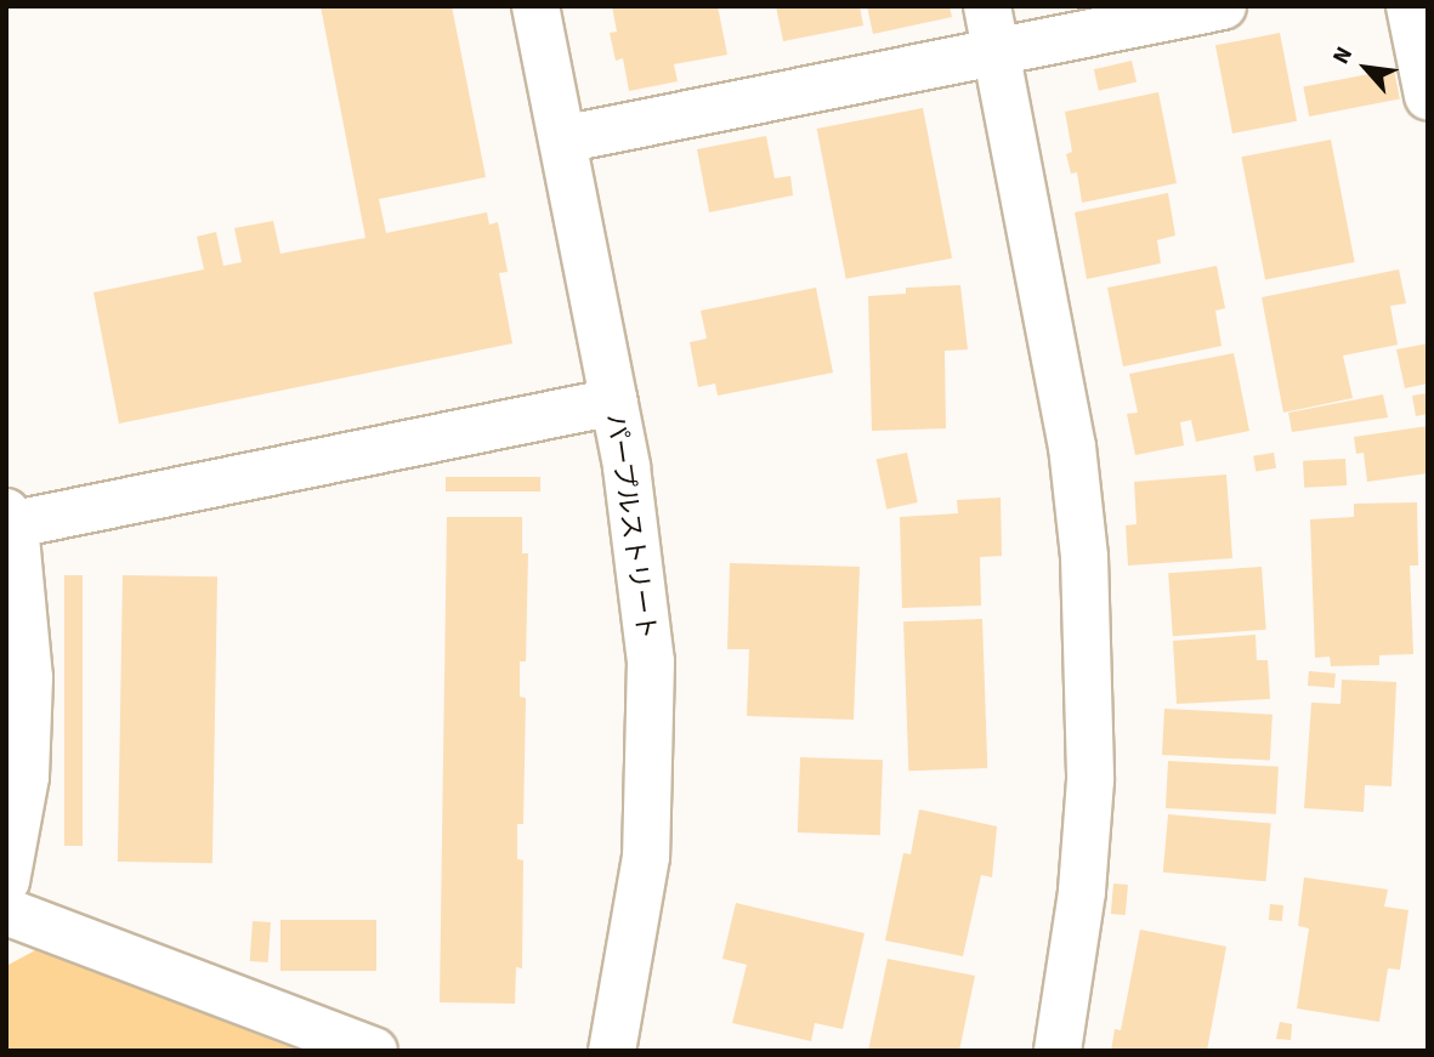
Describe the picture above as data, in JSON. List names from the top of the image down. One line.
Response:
{"streets":{"street":["パープルストリート"]},"north":"top left"}
